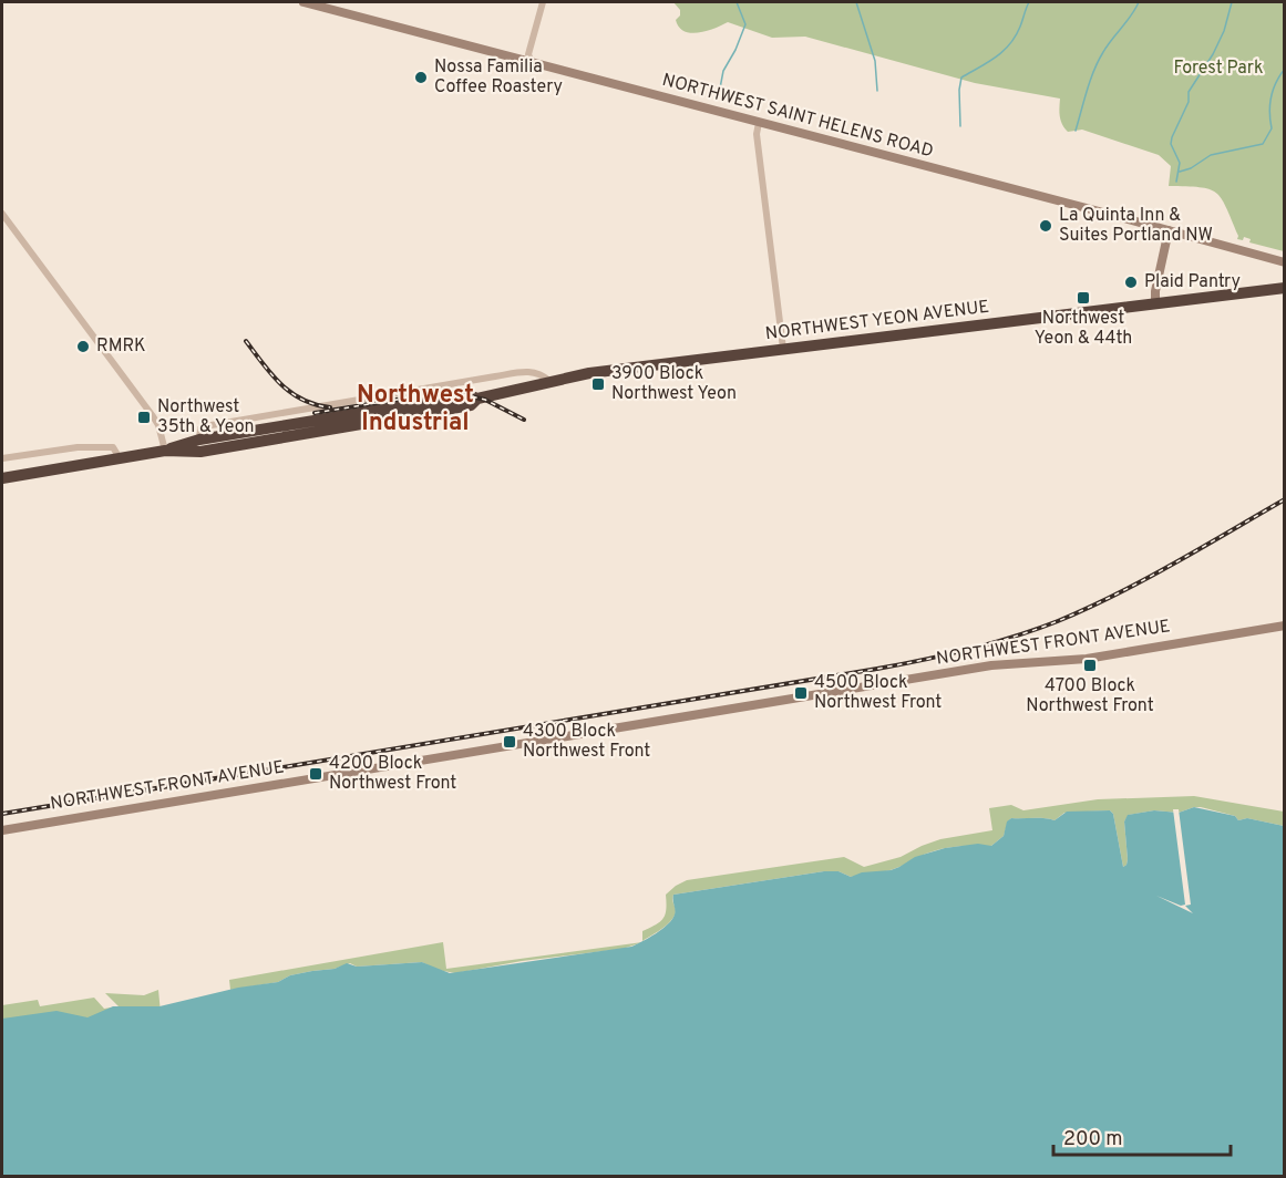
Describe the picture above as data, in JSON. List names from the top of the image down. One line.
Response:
{"streets":{"highway":["NORTHWEST YEON AVENUE"],"main road":["NORTHWEST SAINT HELENS ROAD","NORTHWEST FRONT AVENUE"]},"districts":["Northwest Industrial"],"parks":["Forest Park"],"places":{"other":["Nossa Familia Coffee Roastery","La Quinta Inn & Suites Portland NW","Plaid Pantry","RMRK"],"transit":["Northwest Yeon & 44th","3900 Block Northwest Yeon","Northwest 35th & Yeon","4700 Block Northwest Front","4500 Block Northwest Front","4300 Block Northwest Front","4200 Block Northwest Front"]},"scale_bar":"200 m"}
